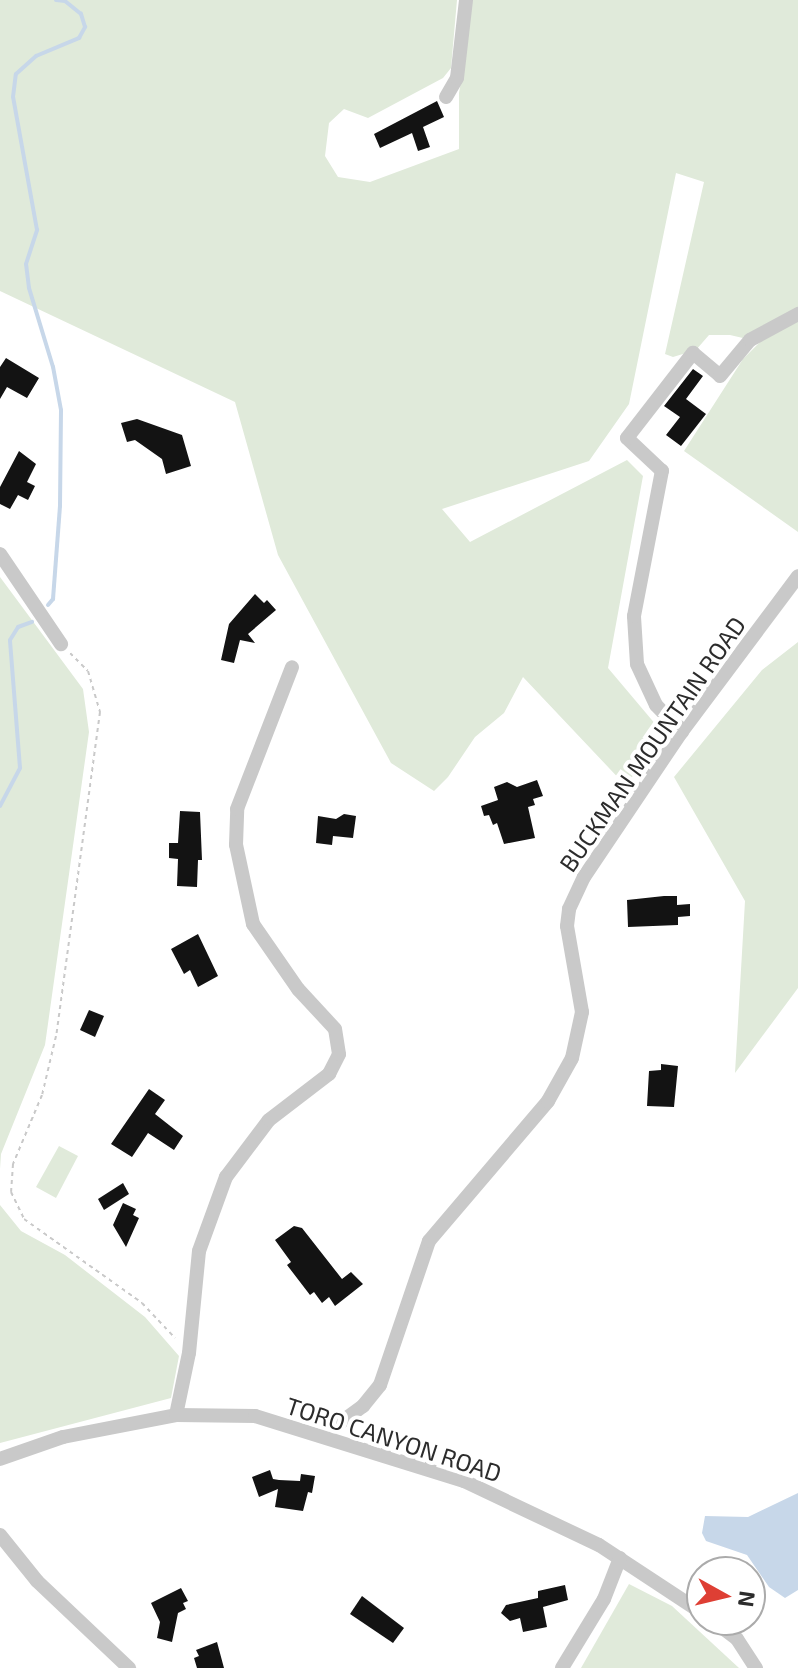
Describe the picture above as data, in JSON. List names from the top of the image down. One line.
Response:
{"streets":{"street":["BUCKMAN MOUNTAIN ROAD","TORO CANYON ROAD"]},"crossings":[["BUCKMAN MOUNTAIN ROAD","TORO CANYON ROAD"]],"north":"right"}
